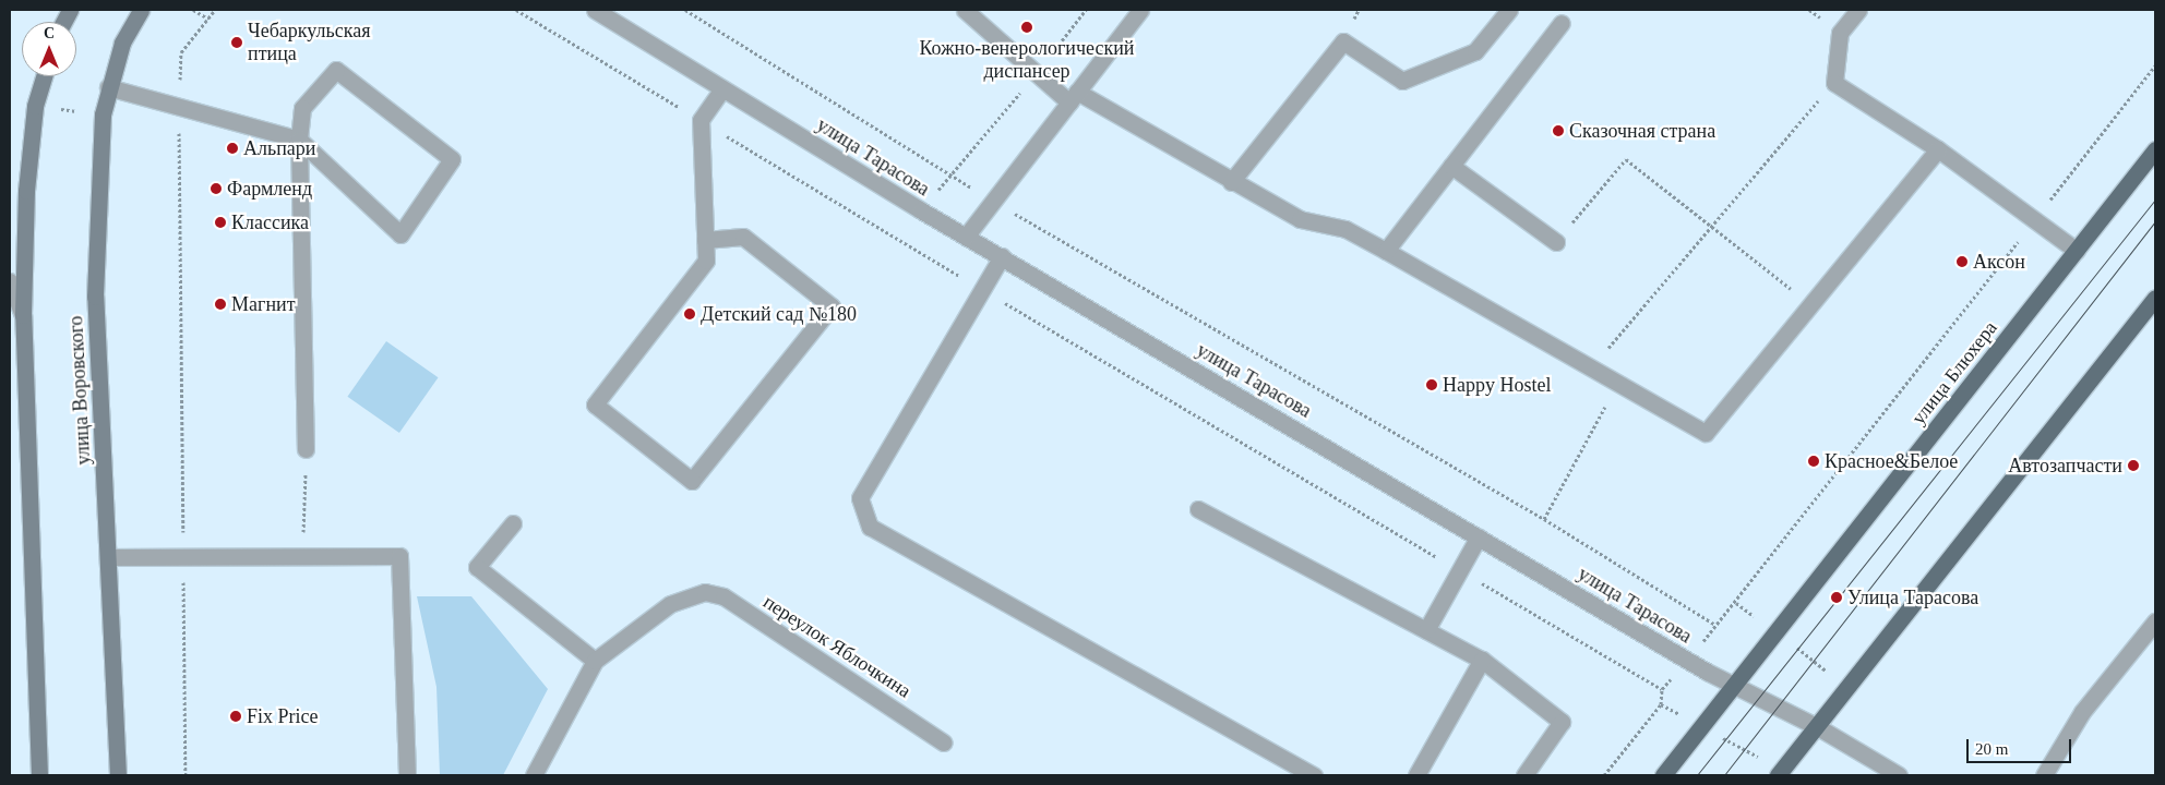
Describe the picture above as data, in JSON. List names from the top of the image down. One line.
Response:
{"streets":{"main road":["улица Блюхера","улица Воровского"],"street":["улица Тарасова","переулок Яблочкина"]},"crossings":[["улица Тарасова","улица Блюхера"]],"places":["Кожно-венерологический диспансер","Чебаркульская птица","Сказочная страна","Альпари","Фармленд","Классика","Аксон","Магнит","Детский сад №180","Happy Hostel","Красное&Белое","Автозапчасти","Улица Тарасова","Fix Price"],"scale_bar":"20 m","north":"top"}
